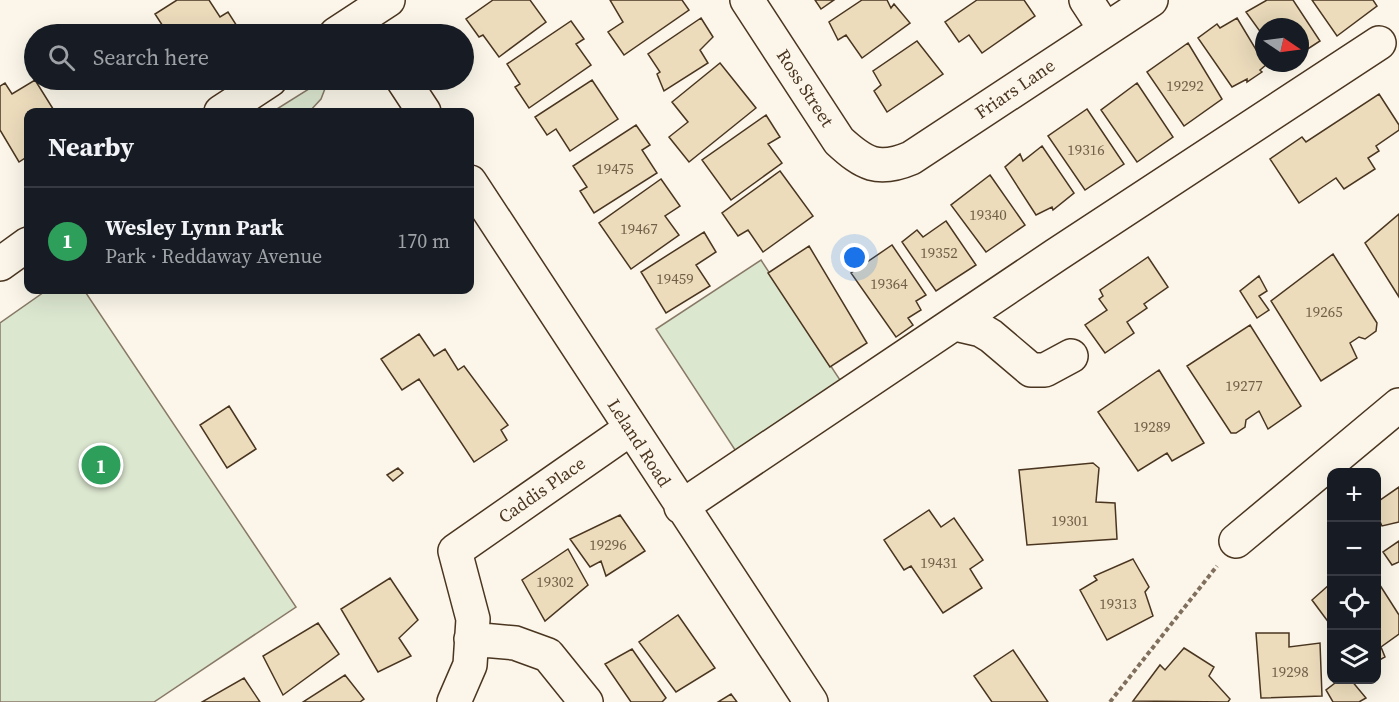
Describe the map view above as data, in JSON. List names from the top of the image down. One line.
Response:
{"streets":{"street":["Ross Street","Friars Lane","Leland Road","Caddis Place"]},"crossings":[["Ross Street","Friars Lane"],["Leland Road","Caddis Place"]],"house_numbers":["19292","19316","19475","19340","19467","19352","19459","19364","19265","19277","19289","19301","19296","19431","19302","19313","19298"],"north":"right","page":{"search":"Search here","heading":"Nearby","list":[{"mark":"1","name":"Wesley Lynn Park","note":"Park · Reddaway Avenue","value":"170 m"}],"pins":"1","map_buttons":["+","−"]}}
